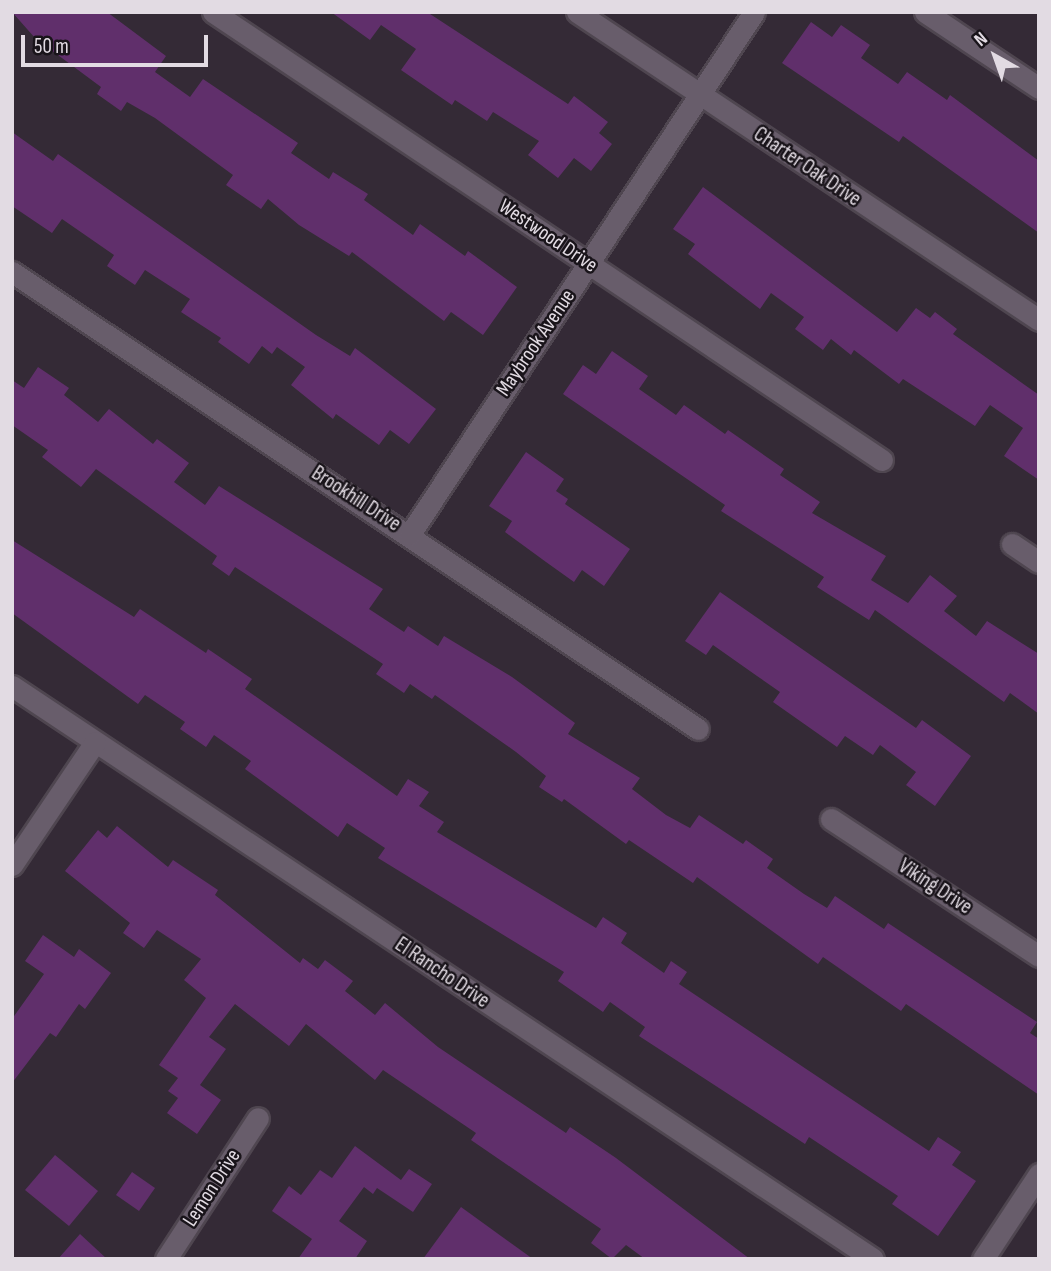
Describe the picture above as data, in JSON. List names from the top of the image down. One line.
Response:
{"streets":{"street":["Charter Oak Drive","Westwood Drive","Maybrook Avenue","Brookhill Drive","Viking Drive","El Rancho Drive","Lemon Drive"]},"crossings":[["Charter Oak Drive","Maybrook Avenue"],["Westwood Drive","Maybrook Avenue"],["Maybrook Avenue","Brookhill Drive"]],"scale_bar":"50 m","north":"top left"}
